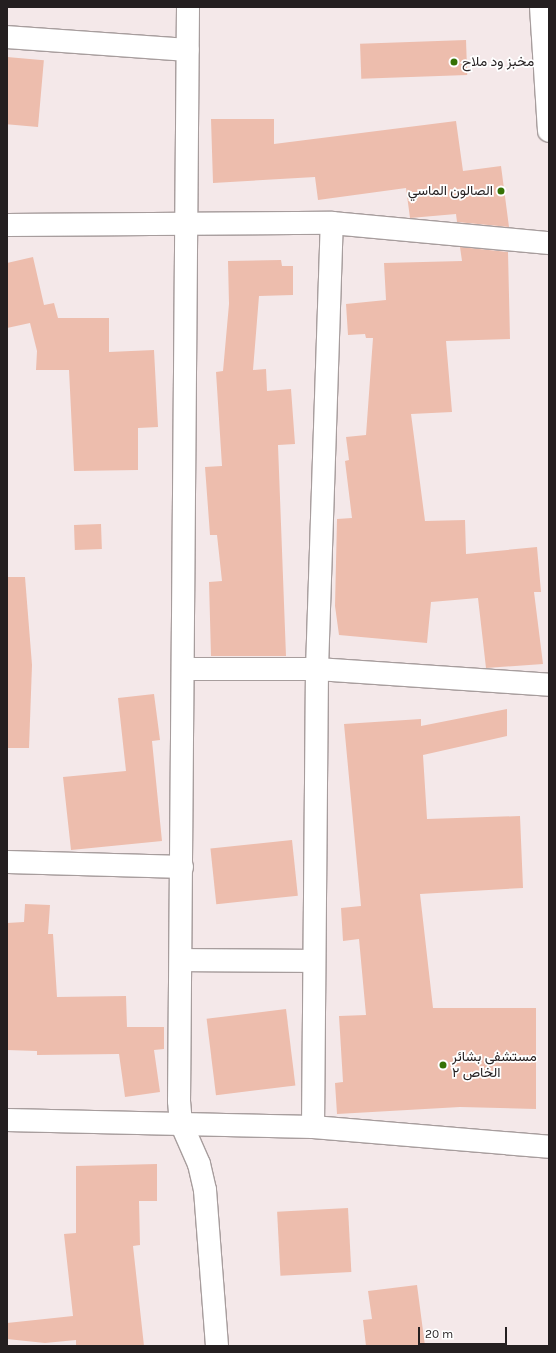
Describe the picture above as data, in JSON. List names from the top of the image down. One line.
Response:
{"places":["مخبز ود ملاح","الصالون الماسي","مستشفى بشائر الخاص ٢"],"scale_bar":"20 m"}
